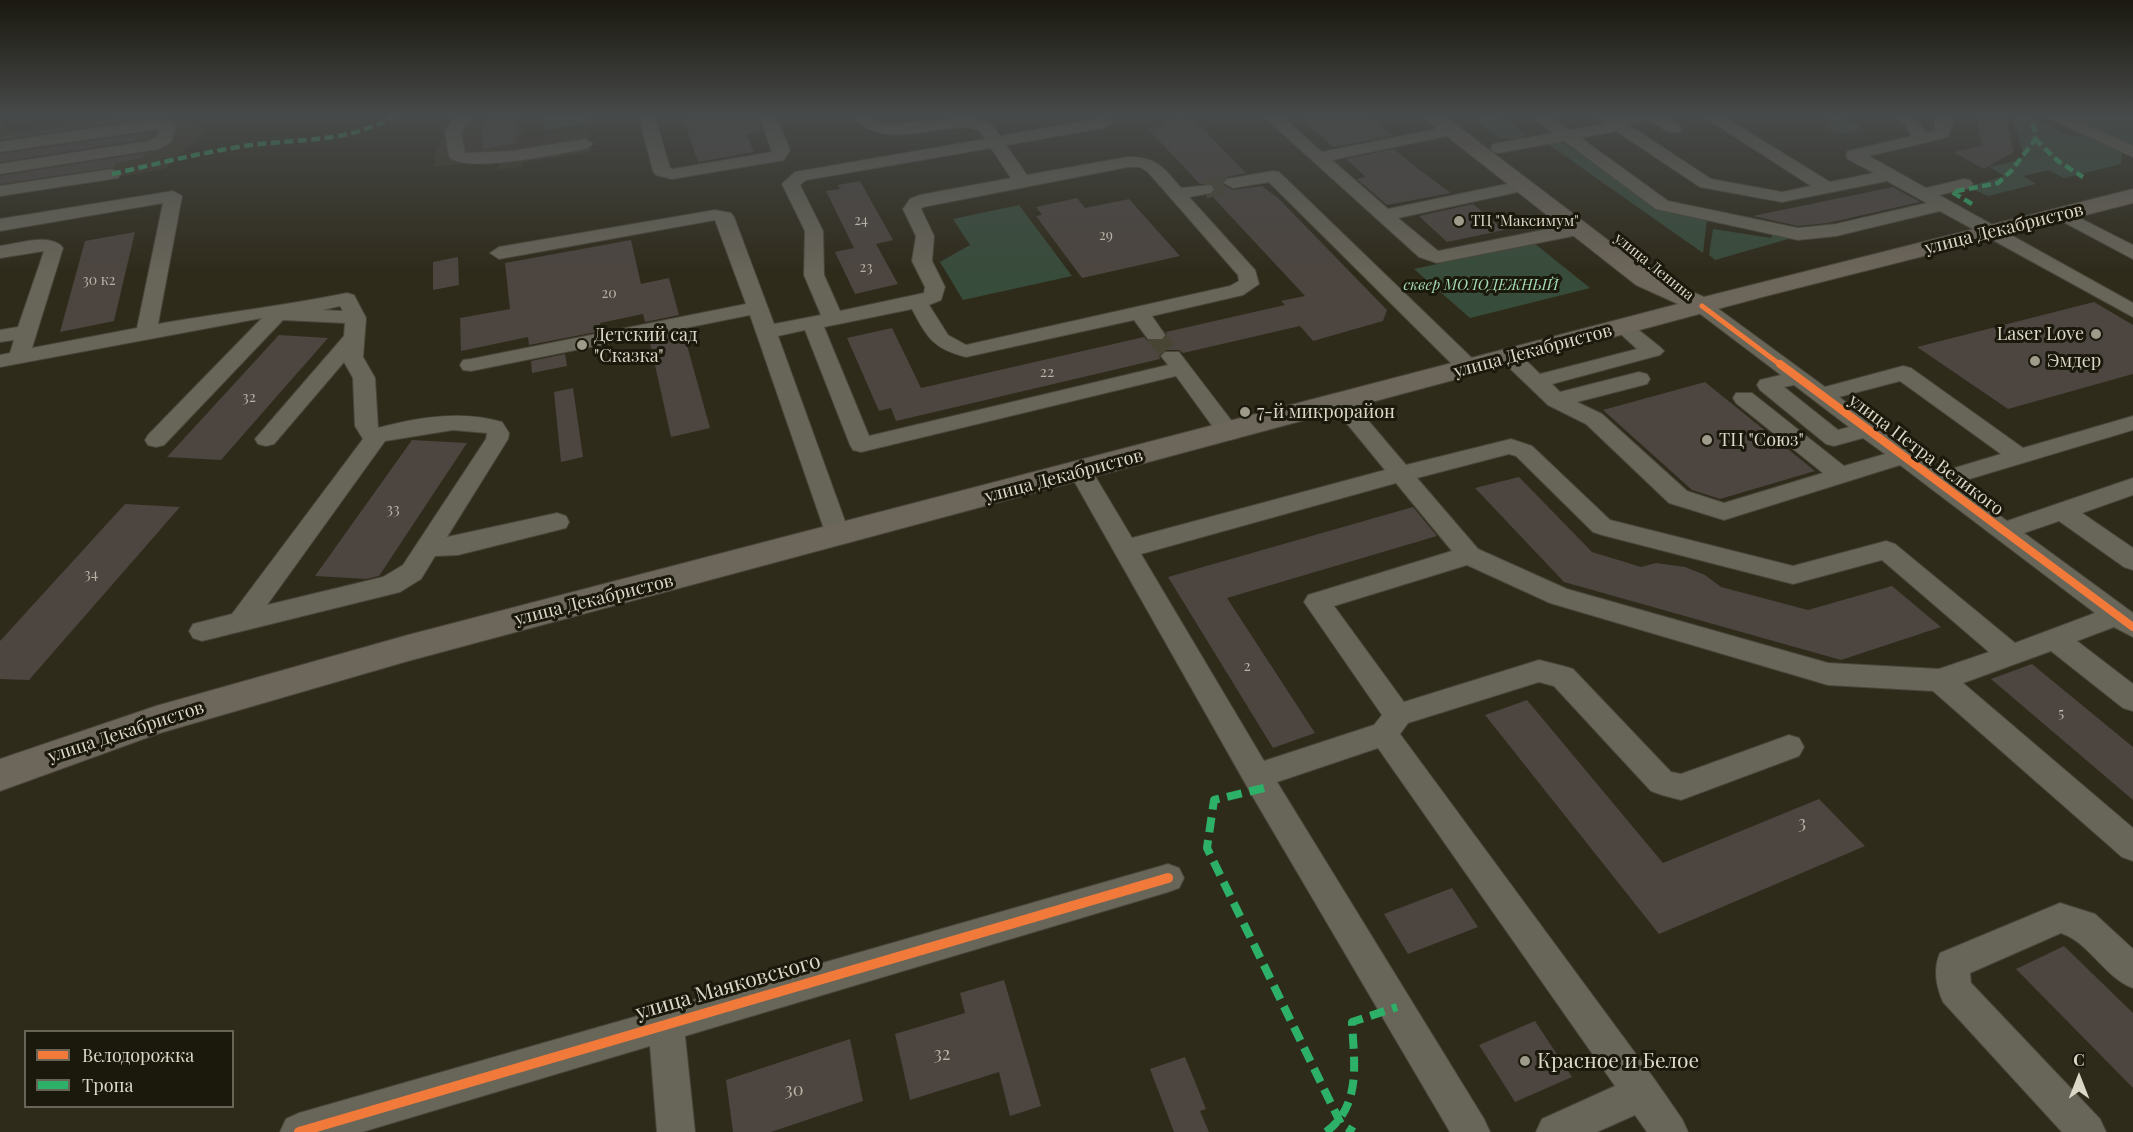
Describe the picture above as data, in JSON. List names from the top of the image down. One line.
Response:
{"streets":{"main road":["улица Декабристов","улица Ленина"],"street":["улица Петра Великого","улица Маяковского"]},"crossings":[["улица Декабристов","улица Ленина"],["улица Декабристов","улица Петра Великого"],["улица Ленина","улица Петра Великого"]],"parks":["сквер МОЛОДЕЖНЫЙ"],"places":["ТЦ \"Максимум\"","Laser Love","Детский сад \"Сказка\"","Эмдер","7-й микрорайон","ТЦ \"Союз\"","Красное и Белое"],"house_numbers":["24","29","23","30 к2","20","22","32","33","34","2","5","3","32","30"],"legend":["Велодорожка","Тропа"],"north":"top"}
